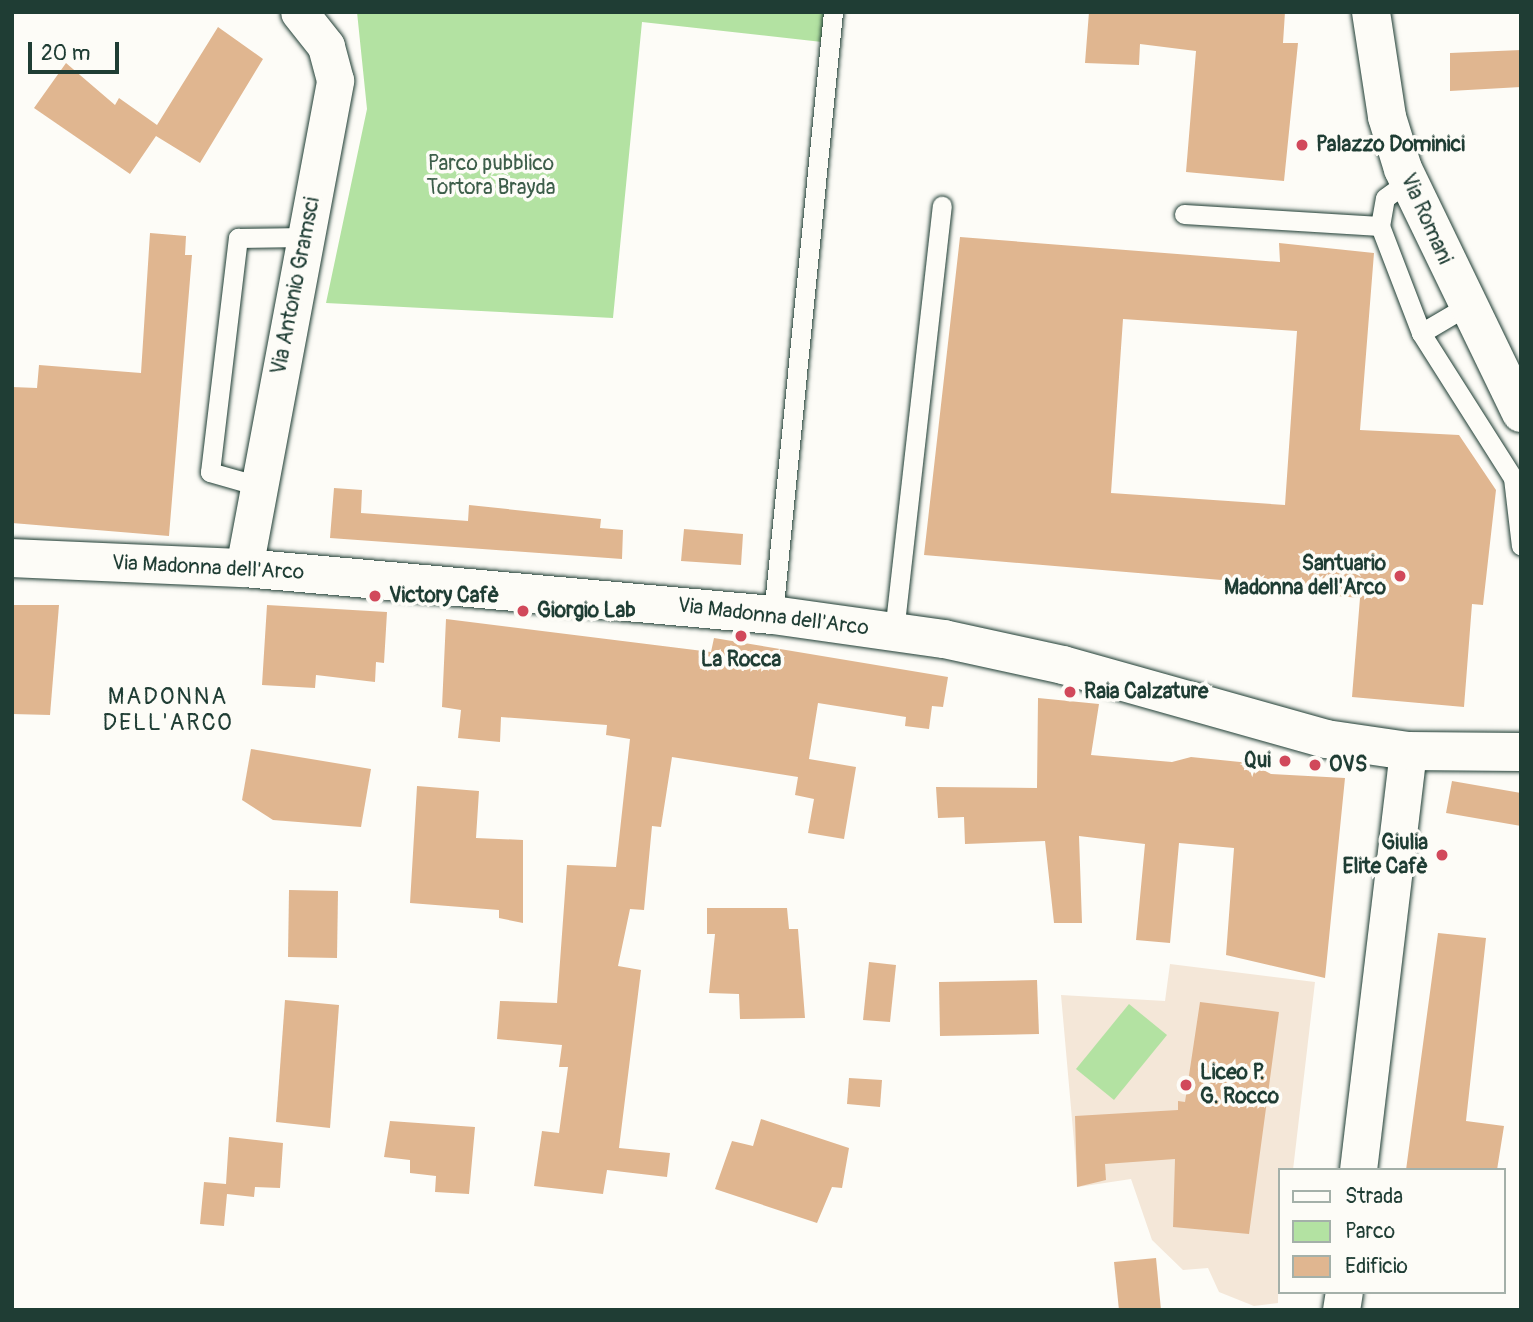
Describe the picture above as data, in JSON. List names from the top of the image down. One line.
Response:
{"streets":{"main road":["Via Romani","Via Madonna dell'Arco"],"street":["Via Antonio Gramsci"]},"crossings":[["Via Antonio Gramsci","Via Madonna dell'Arco"]],"districts":["MADONNA DELL'ARCO"],"parks":["Parco pubblico Tortora Brayda"],"places":["Palazzo Dominici","Santuario Madonna dell'Arco","Victory Cafè","Giorgio Lab","La Rocca","Raia Calzature","Qui","OVS","Giulia Elite Cafè","Liceo P. G. Rocco"],"legend":["Strada","Parco","Edificio"],"scale_bar":"20 m"}
